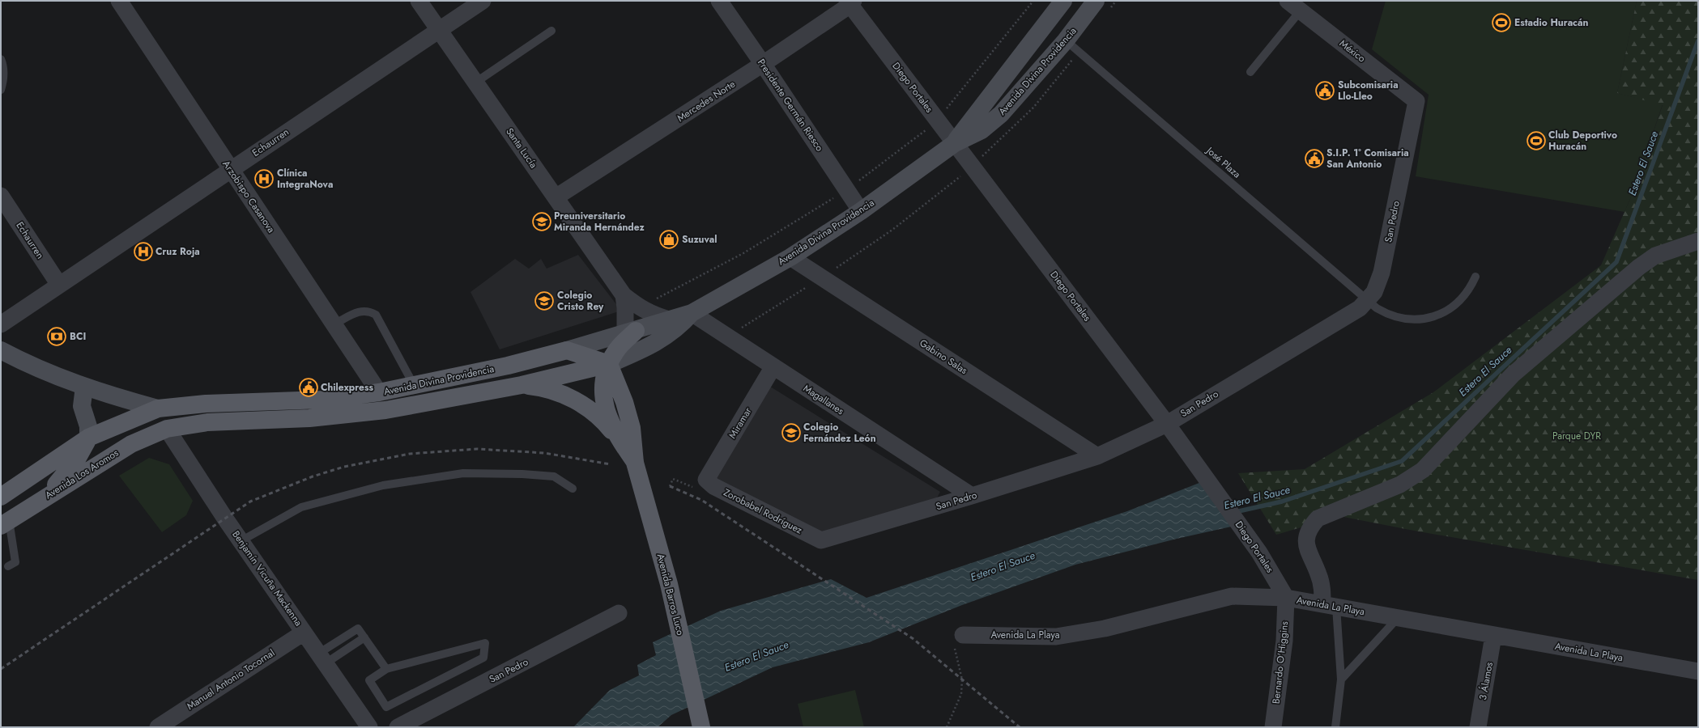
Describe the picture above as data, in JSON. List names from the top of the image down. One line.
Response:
{"streets":{"main road":["Avenida Divina Providencia","Avenida Los Aromos","Avenida Barros Luco"],"street":["México","Diego Portales","Mercedes Norte","Presidente Germán Riesco","Echaurren","Santa Lucía","Arzobispo Casanova","San Pedro","Gabino Salas","Magallanes","Miramar","Zorobabel Rodríguez","Benjamín Vicuña Mackenna","Avenida La Playa","Bernardo O'Higgins","Manuel Antonio Tocornal","3 Álamos"],"lane":["José Plaza"]},"crossings":[["México","San Pedro"],["Avenida Divina Providencia","Diego Portales"],["Avenida Divina Providencia","Presidente Germán Riesco"],["Avenida Divina Providencia","Santa Lucía"],["Avenida Divina Providencia","José Plaza"],["Avenida Divina Providencia","Arzobispo Casanova"],["Avenida Divina Providencia","Gabino Salas"],["Avenida Divina Providencia","Magallanes"],["Avenida Divina Providencia","Avenida Los Aromos"],["Avenida Divina Providencia","Benjamín Vicuña Mackenna"],["Avenida Divina Providencia","Avenida Barros Luco"],["Diego Portales","Mercedes Norte"],["Diego Portales","San Pedro"],["Diego Portales","Avenida La Playa"],["Diego Portales","Bernardo O'Higgins"],["Mercedes Norte","Presidente Germán Riesco"],["Mercedes Norte","Santa Lucía"],["Echaurren","Santa Lucía"],["Echaurren","Arzobispo Casanova"],["José Plaza","San Pedro"],["San Pedro","Gabino Salas"],["San Pedro","Magallanes"],["San Pedro","Zorobabel Rodríguez"],["Magallanes","Miramar"],["Miramar","Zorobabel Rodríguez"],["Avenida Los Aromos","Benjamín Vicuña Mackenna"],["Benjamín Vicuña Mackenna","Manuel Antonio Tocornal"],["Avenida La Playa","Bernardo O'Higgins"],["Avenida La Playa","3 Álamos"]],"water":["Estero El Sauce"],"parks":["Parque DYR"],"places":{"sports":["Estadio Huracán","Club Deportivo Huracán"],"public building":["Subcomisaria Llo-Lleo","S.I.P. 1° Comisaria San Antonio","Chilexpress"],"hospital":["Clínica IntegraNova","Cruz Roja"],"school or university":["Preuniversitario Miranda Hernández","Colegio Cristo Rey","Colegio Fernández León"],"shop":["Suzuval"],"bank":["BCI"]}}
